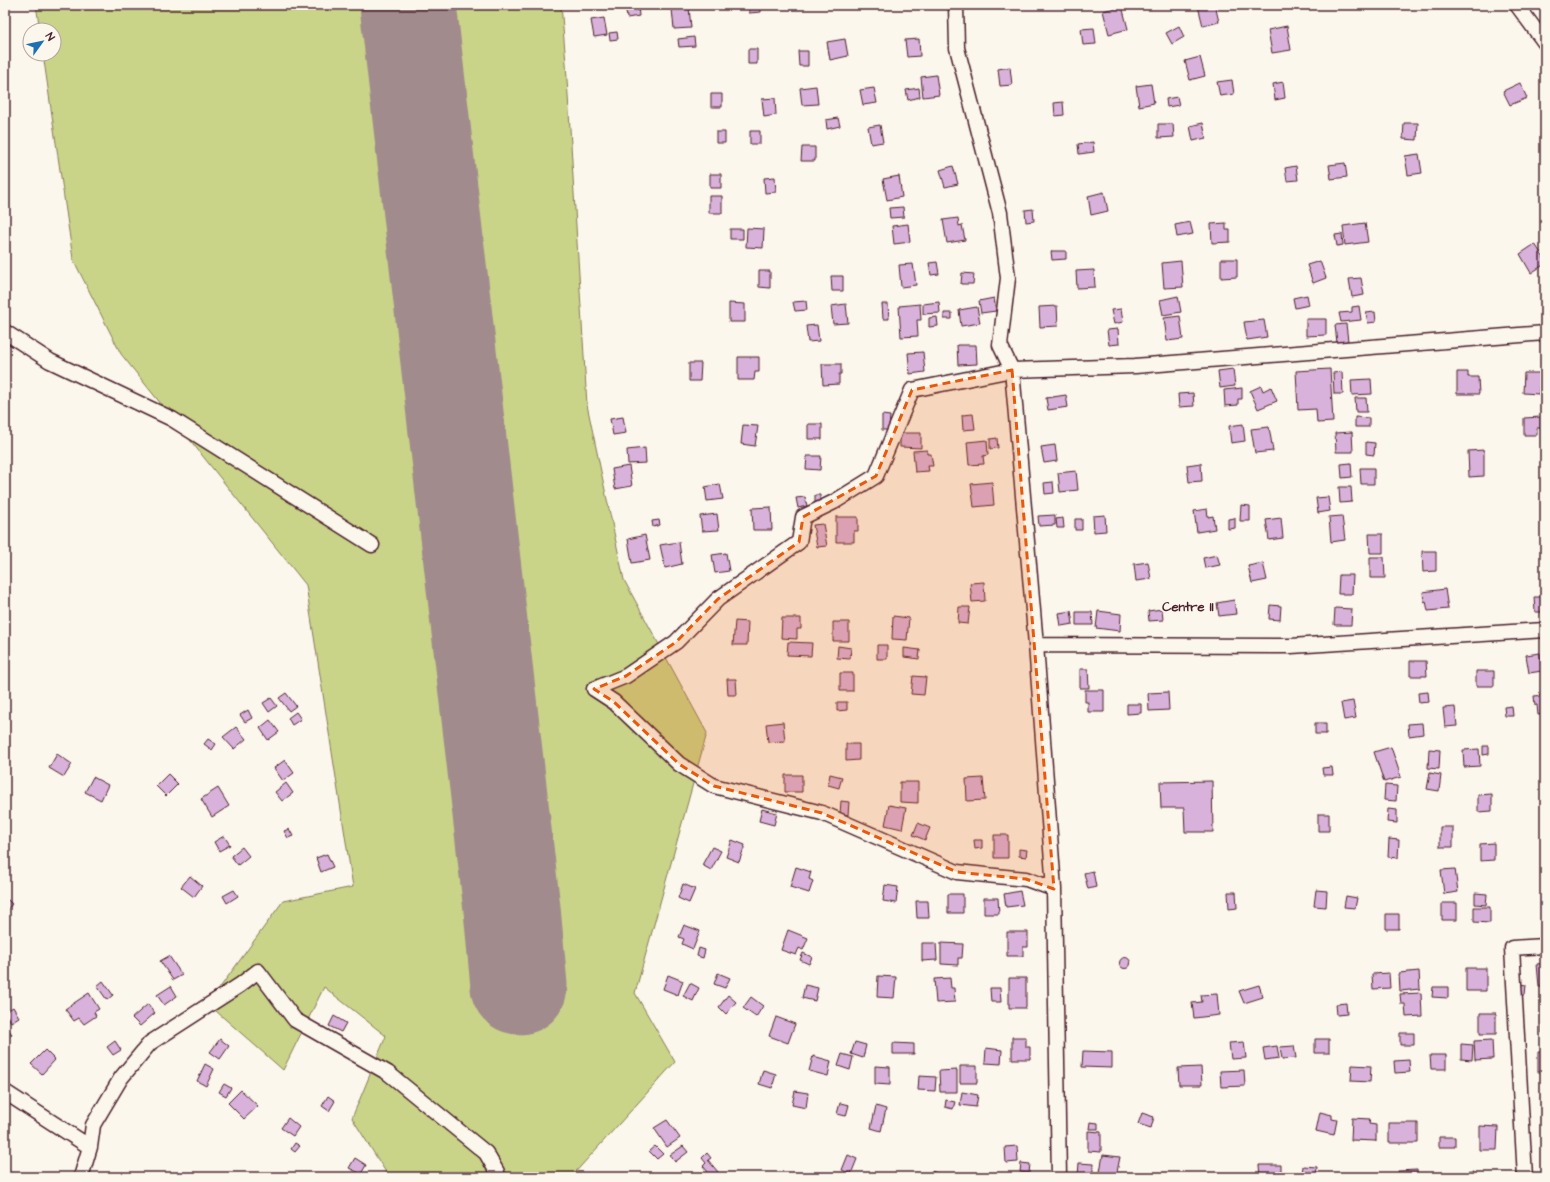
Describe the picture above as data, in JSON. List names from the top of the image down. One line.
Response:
{"districts":["Centre II"],"north":"top right"}
